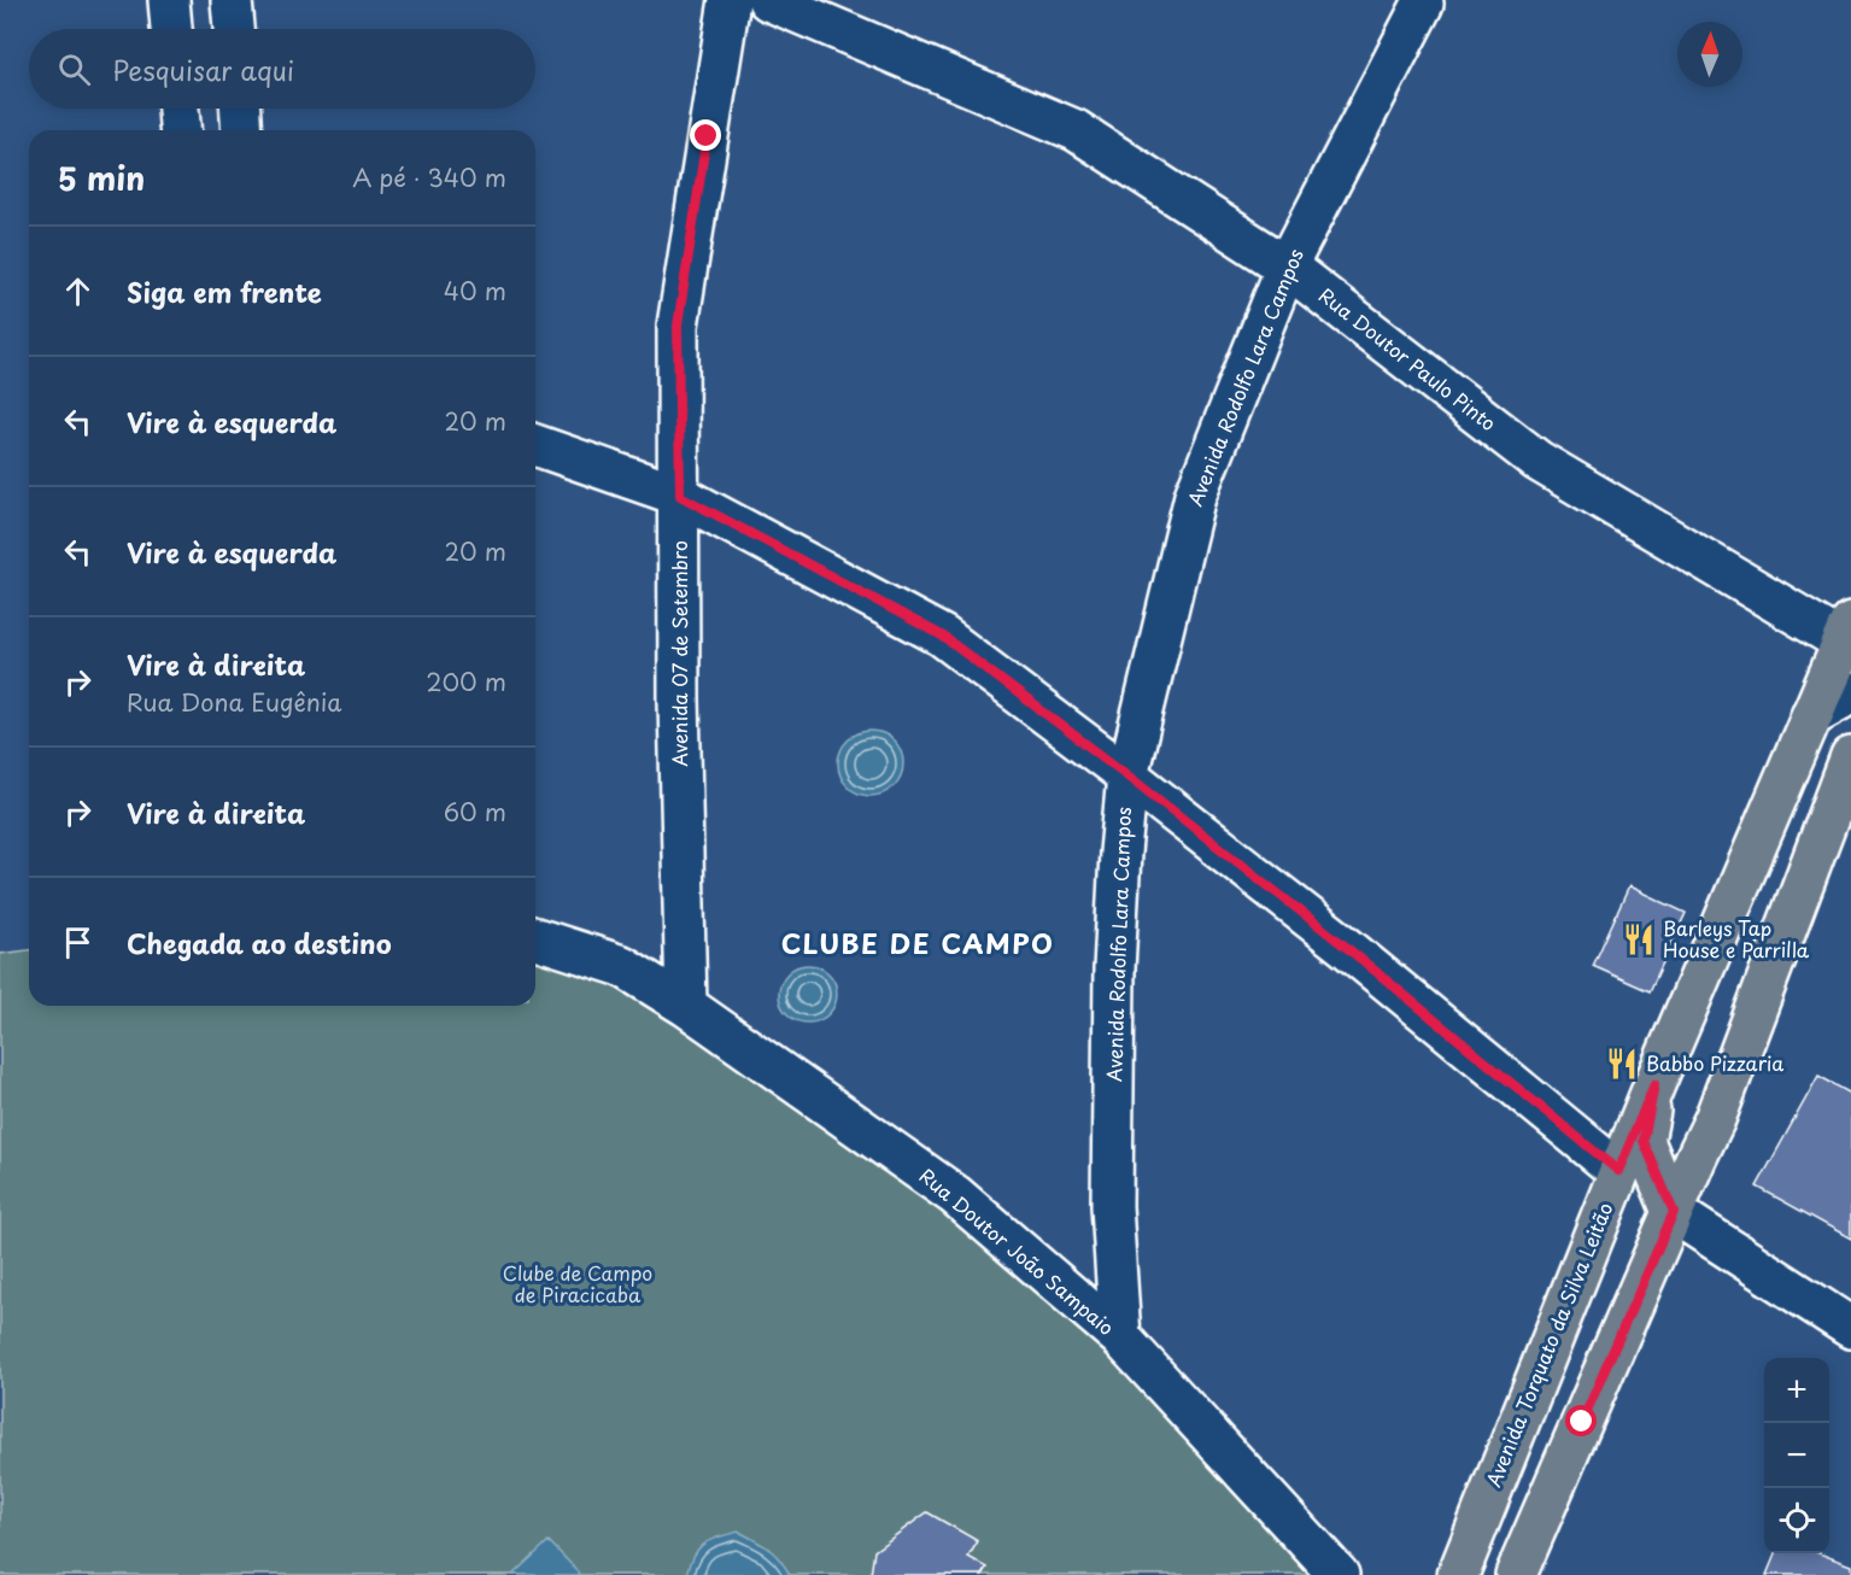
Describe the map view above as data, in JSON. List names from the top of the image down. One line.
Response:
{"streets":{"main road":["Avenida Torquato da Silva Leitão"],"street":["Rua Doutor Paulo Pinto","Avenida Rodolfo Lara Campos","Avenida 07 de Setembro","Rua Doutor João Sampaio"]},"crossings":[["Rua Doutor Paulo Pinto","Avenida Rodolfo Lara Campos"],["Rua Doutor Paulo Pinto","Avenida Torquato da Silva Leitão"],["Avenida Rodolfo Lara Campos","Rua Doutor João Sampaio"],["Avenida 07 de Setembro","Rua Doutor João Sampaio"]],"districts":["CLUBE DE CAMPO"],"parks":["Clube de Campo de Piracicaba"],"places":{"restaurant":["Barleys Tap House e Parrilla","Babbo Pizzaria"]},"north":"top","page":{"search":"Pesquisar aqui","heading":["5 min","A pé · 340 m"],"list":[["Siga em frente","40 m"],["Vire à esquerda","20 m"],["Vire à esquerda","20 m"],["Vire à direita","Rua Dona Eugênia","200 m"],["Vire à direita","60 m"],"Chegada ao destino"],"map_buttons":["+","−"]}}
